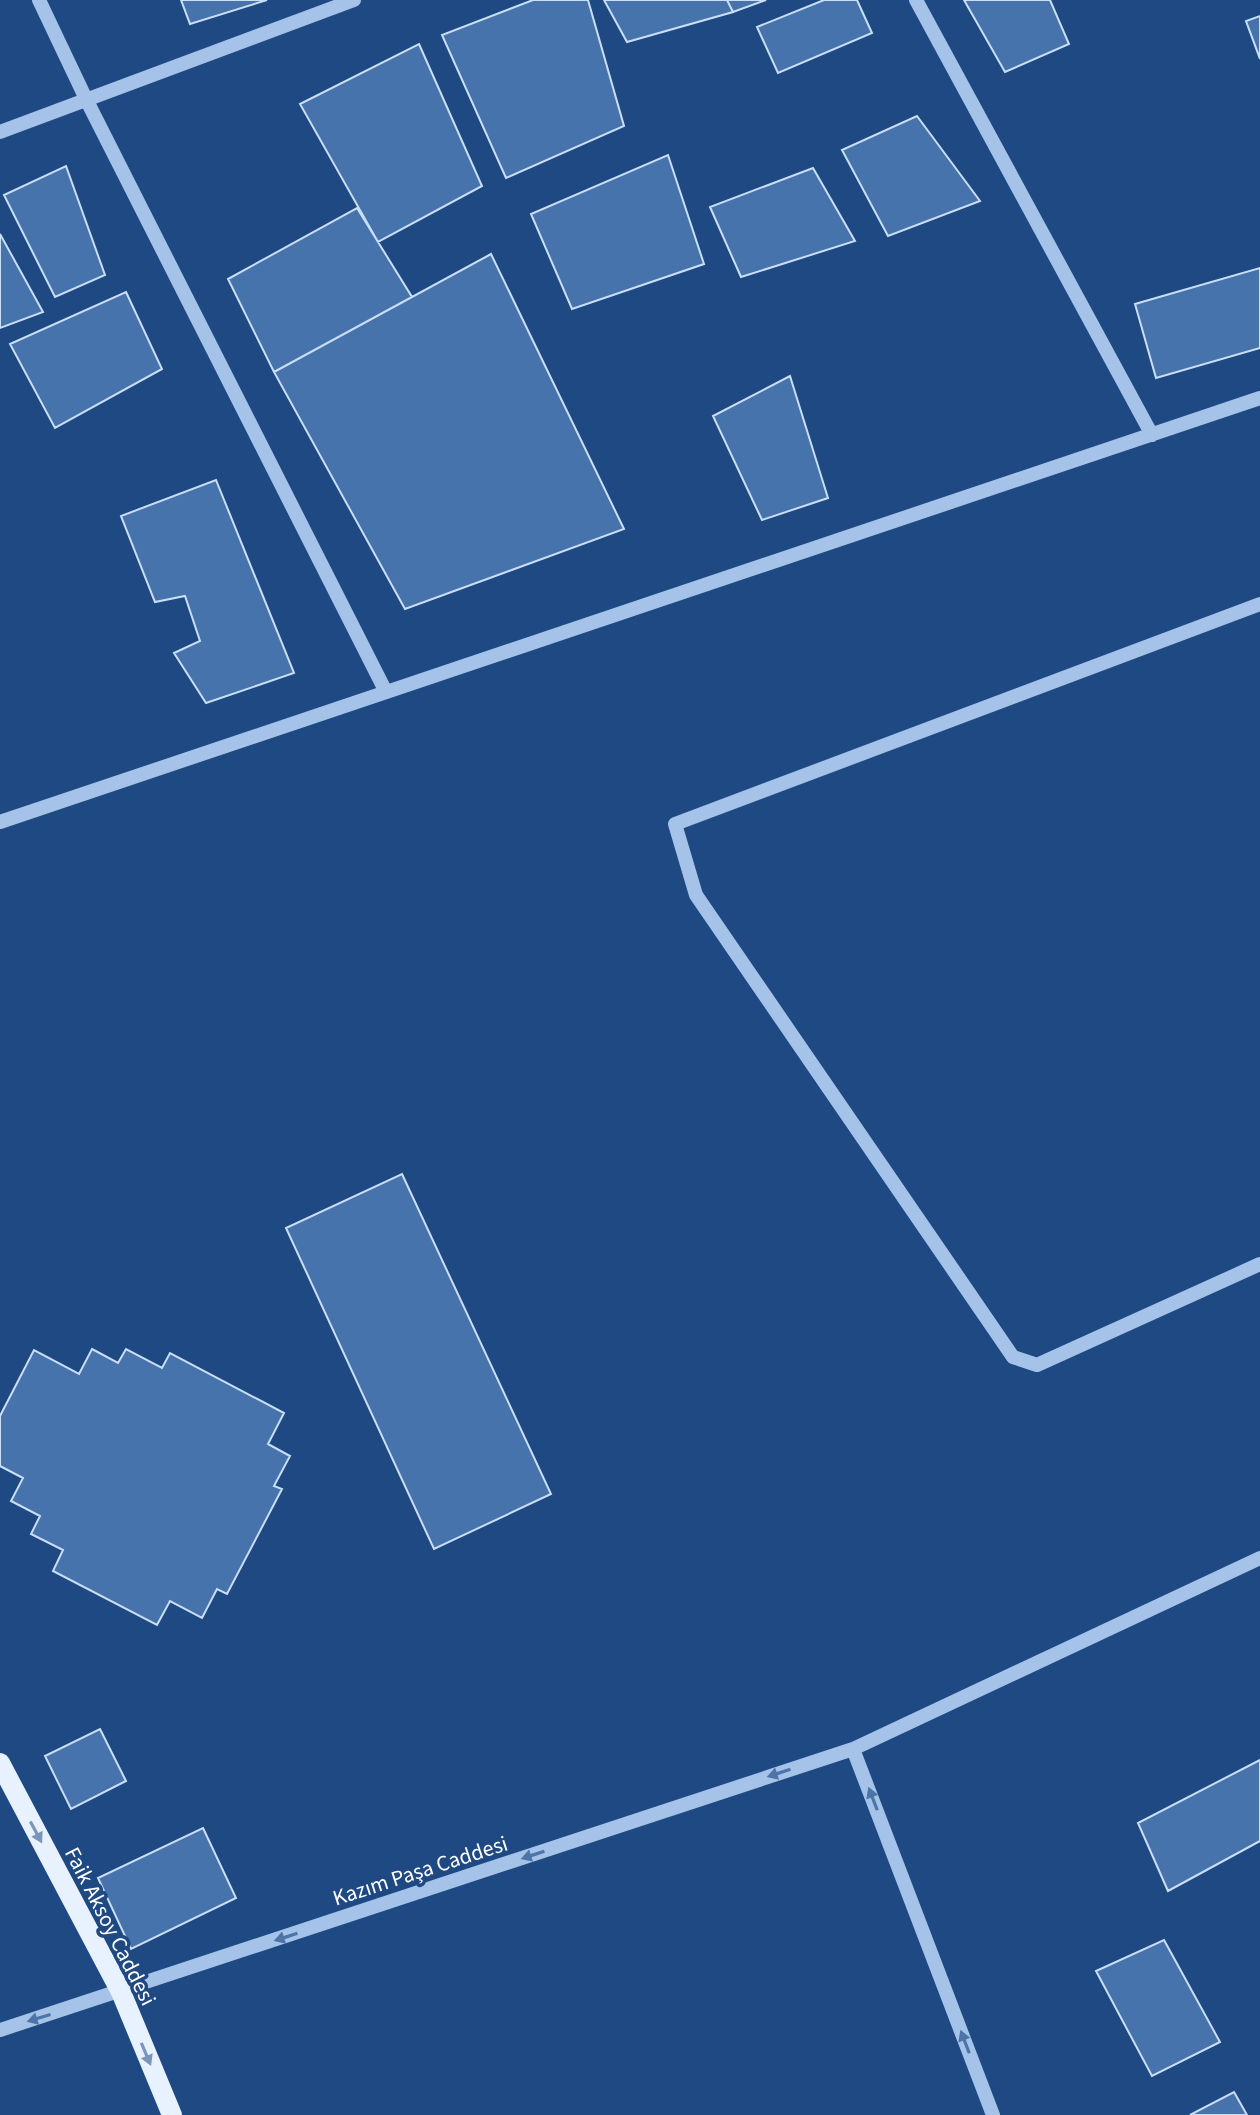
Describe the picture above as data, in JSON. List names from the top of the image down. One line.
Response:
{"streets":{"main road":["Faik Aksoy Caddesi"],"street":["Kazım Paşa Caddesi"]},"crossings":[["Kazım Paşa Caddesi","Faik Aksoy Caddesi"]],"one_way":["Kazım Paşa Caddesi","Faik Aksoy Caddesi"]}
